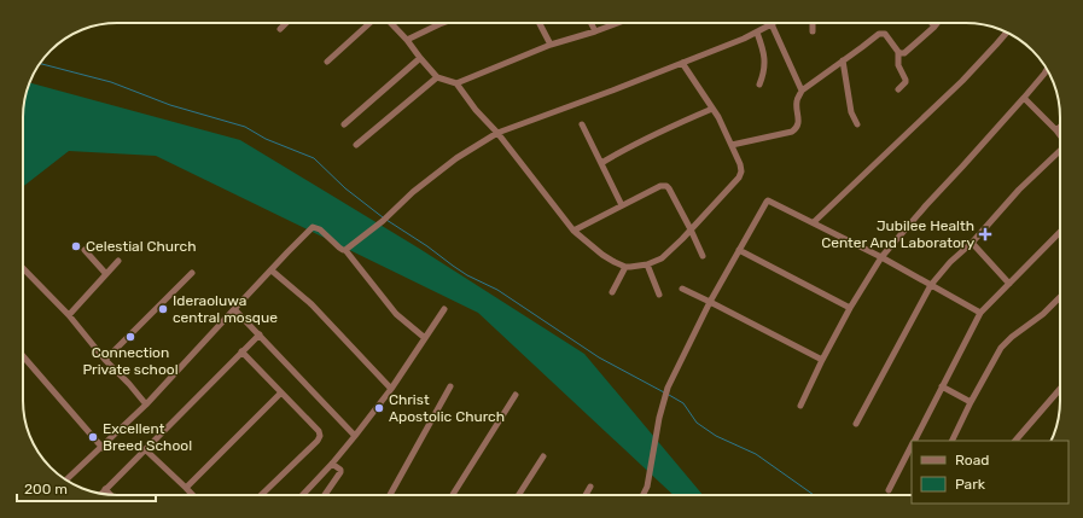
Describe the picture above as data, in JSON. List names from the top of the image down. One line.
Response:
{"places":{"health":["Jubilee Health Center And Laboratory"],"other":["Celestial Church","Ideraoluwa central mosque","Connection Private school","Christ Apostolic Church","Excellent Breed School"]},"legend":["Road","Park"],"scale_bar":"200 m"}
